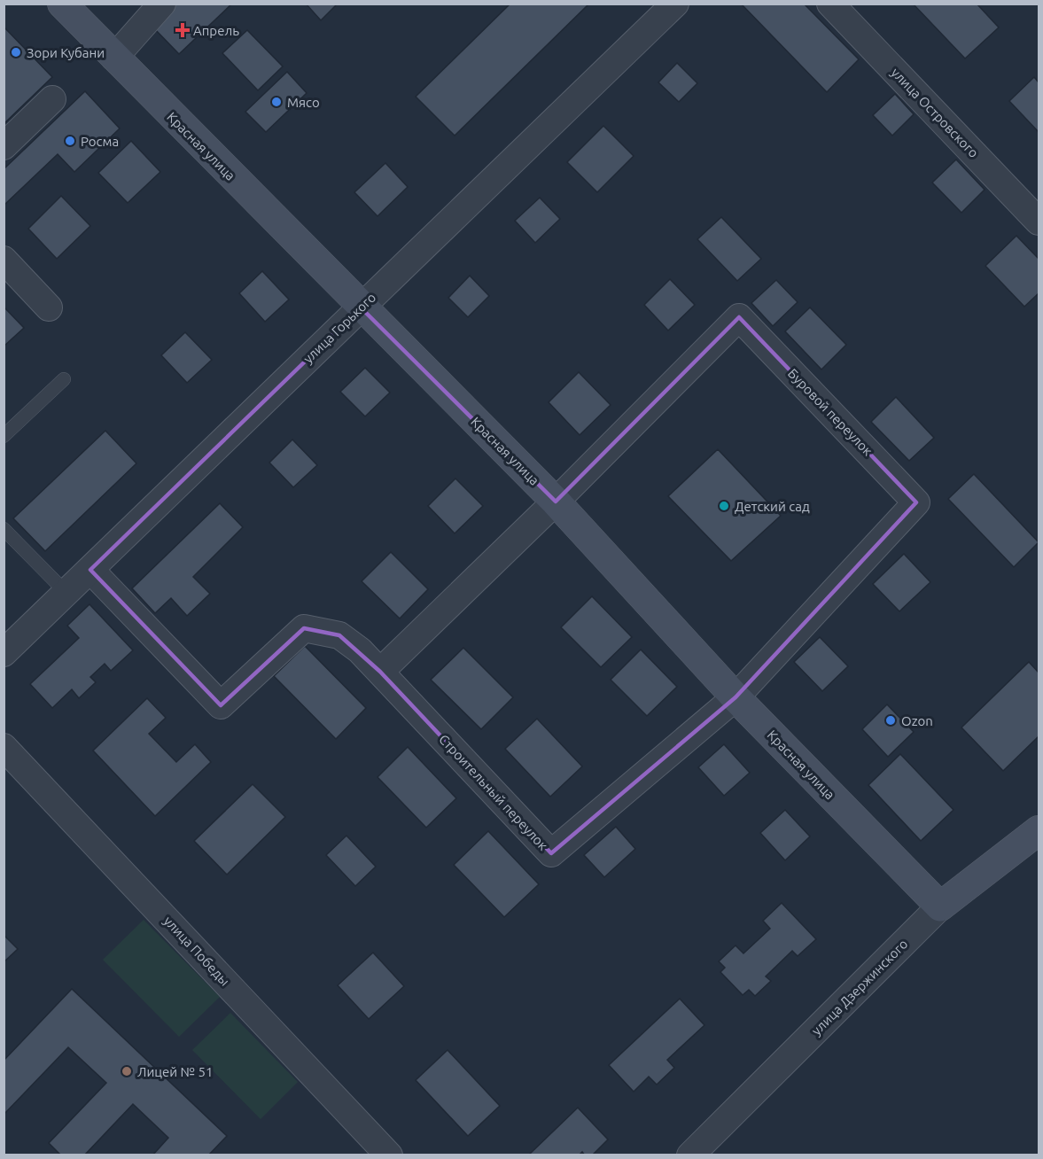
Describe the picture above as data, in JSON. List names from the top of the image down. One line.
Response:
{"streets":{"street":["улица Островского","Красная улица","улица Горького","Буровой переулок","Строительный переулок","улица Победы","улица Дзержинского"]},"crossings":[["Красная улица","улица Горького"],["Красная улица","Буровой переулок"],["Красная улица","Строительный переулок"],["Красная улица","улица Дзержинского"],["улица Горького","Строительный переулок"],["Буровой переулок","Строительный переулок"]],"places":{"health":["Апрель"],"other":["Зори Кубани","Мясо","Росма","Детский сад","Ozon","Лицей № 51"]}}
